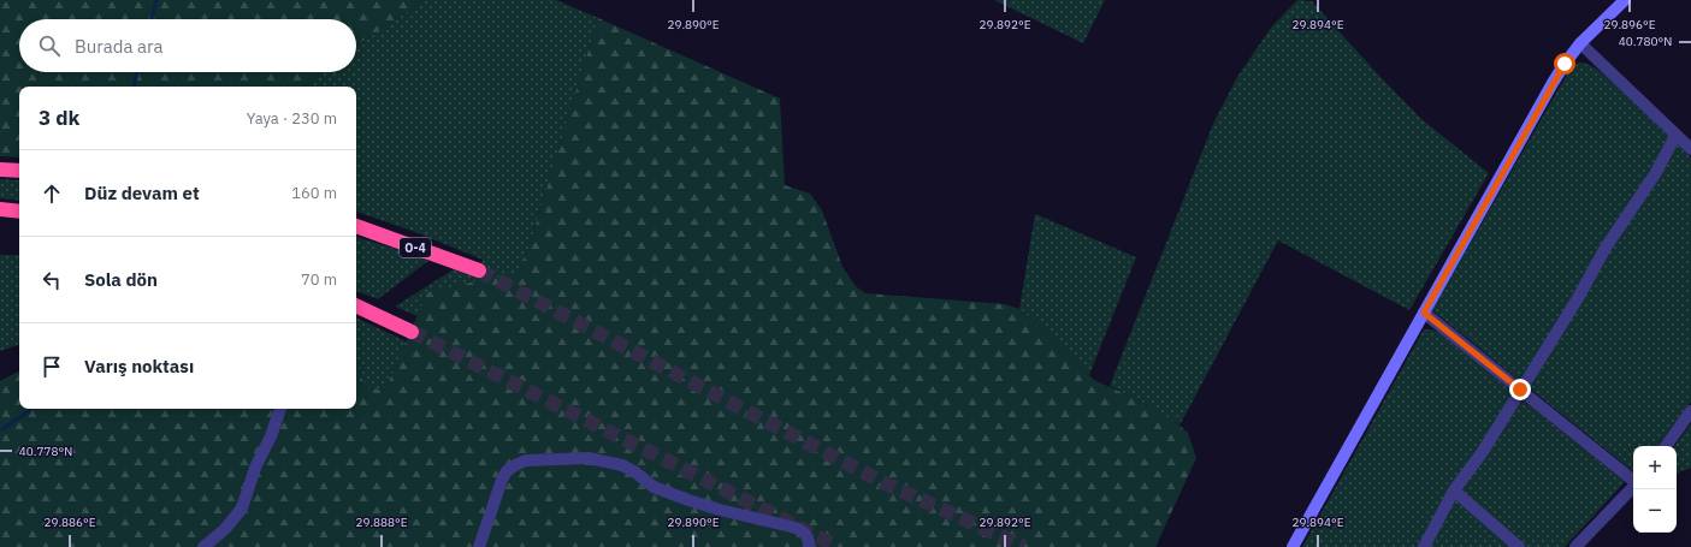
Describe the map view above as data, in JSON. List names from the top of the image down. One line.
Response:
{"streets":{"highway":["O-4"]},"page":{"search":"Burada ara","heading":["3 dk","Yaya · 230 m"],"list":[["Düz devam et","160 m"],["Sola dön","70 m"],"Varış noktası"],"map_buttons":["+","−"]},"coordinates":["29.890°E","29.892°E","29.894°E","29.896°E","40.780°N","40.778°N","29.886°E","29.888°E"]}
